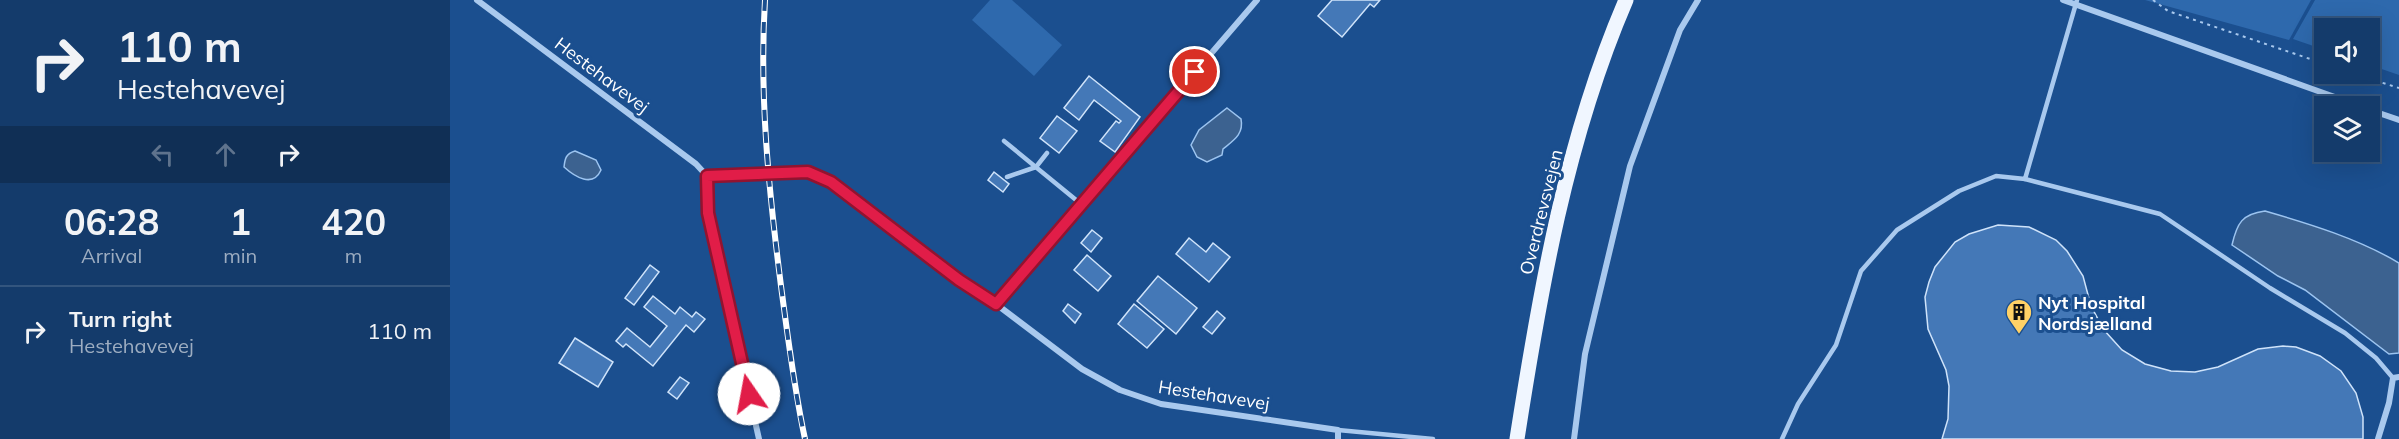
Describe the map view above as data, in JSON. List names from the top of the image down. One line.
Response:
{"streets":{"main road":["Overdrevsvejen"],"street":["Hestehavevej"]},"places":{"building":["Nyt Hospital Nordsjælland"]},"page":{"turn":["110 m","Hestehavevej"],"eta":["06:28","Arrival","1","min","420","m"],"list":[{"name":"Turn right","note":"Hestehavevej","value":"110 m"}]}}
